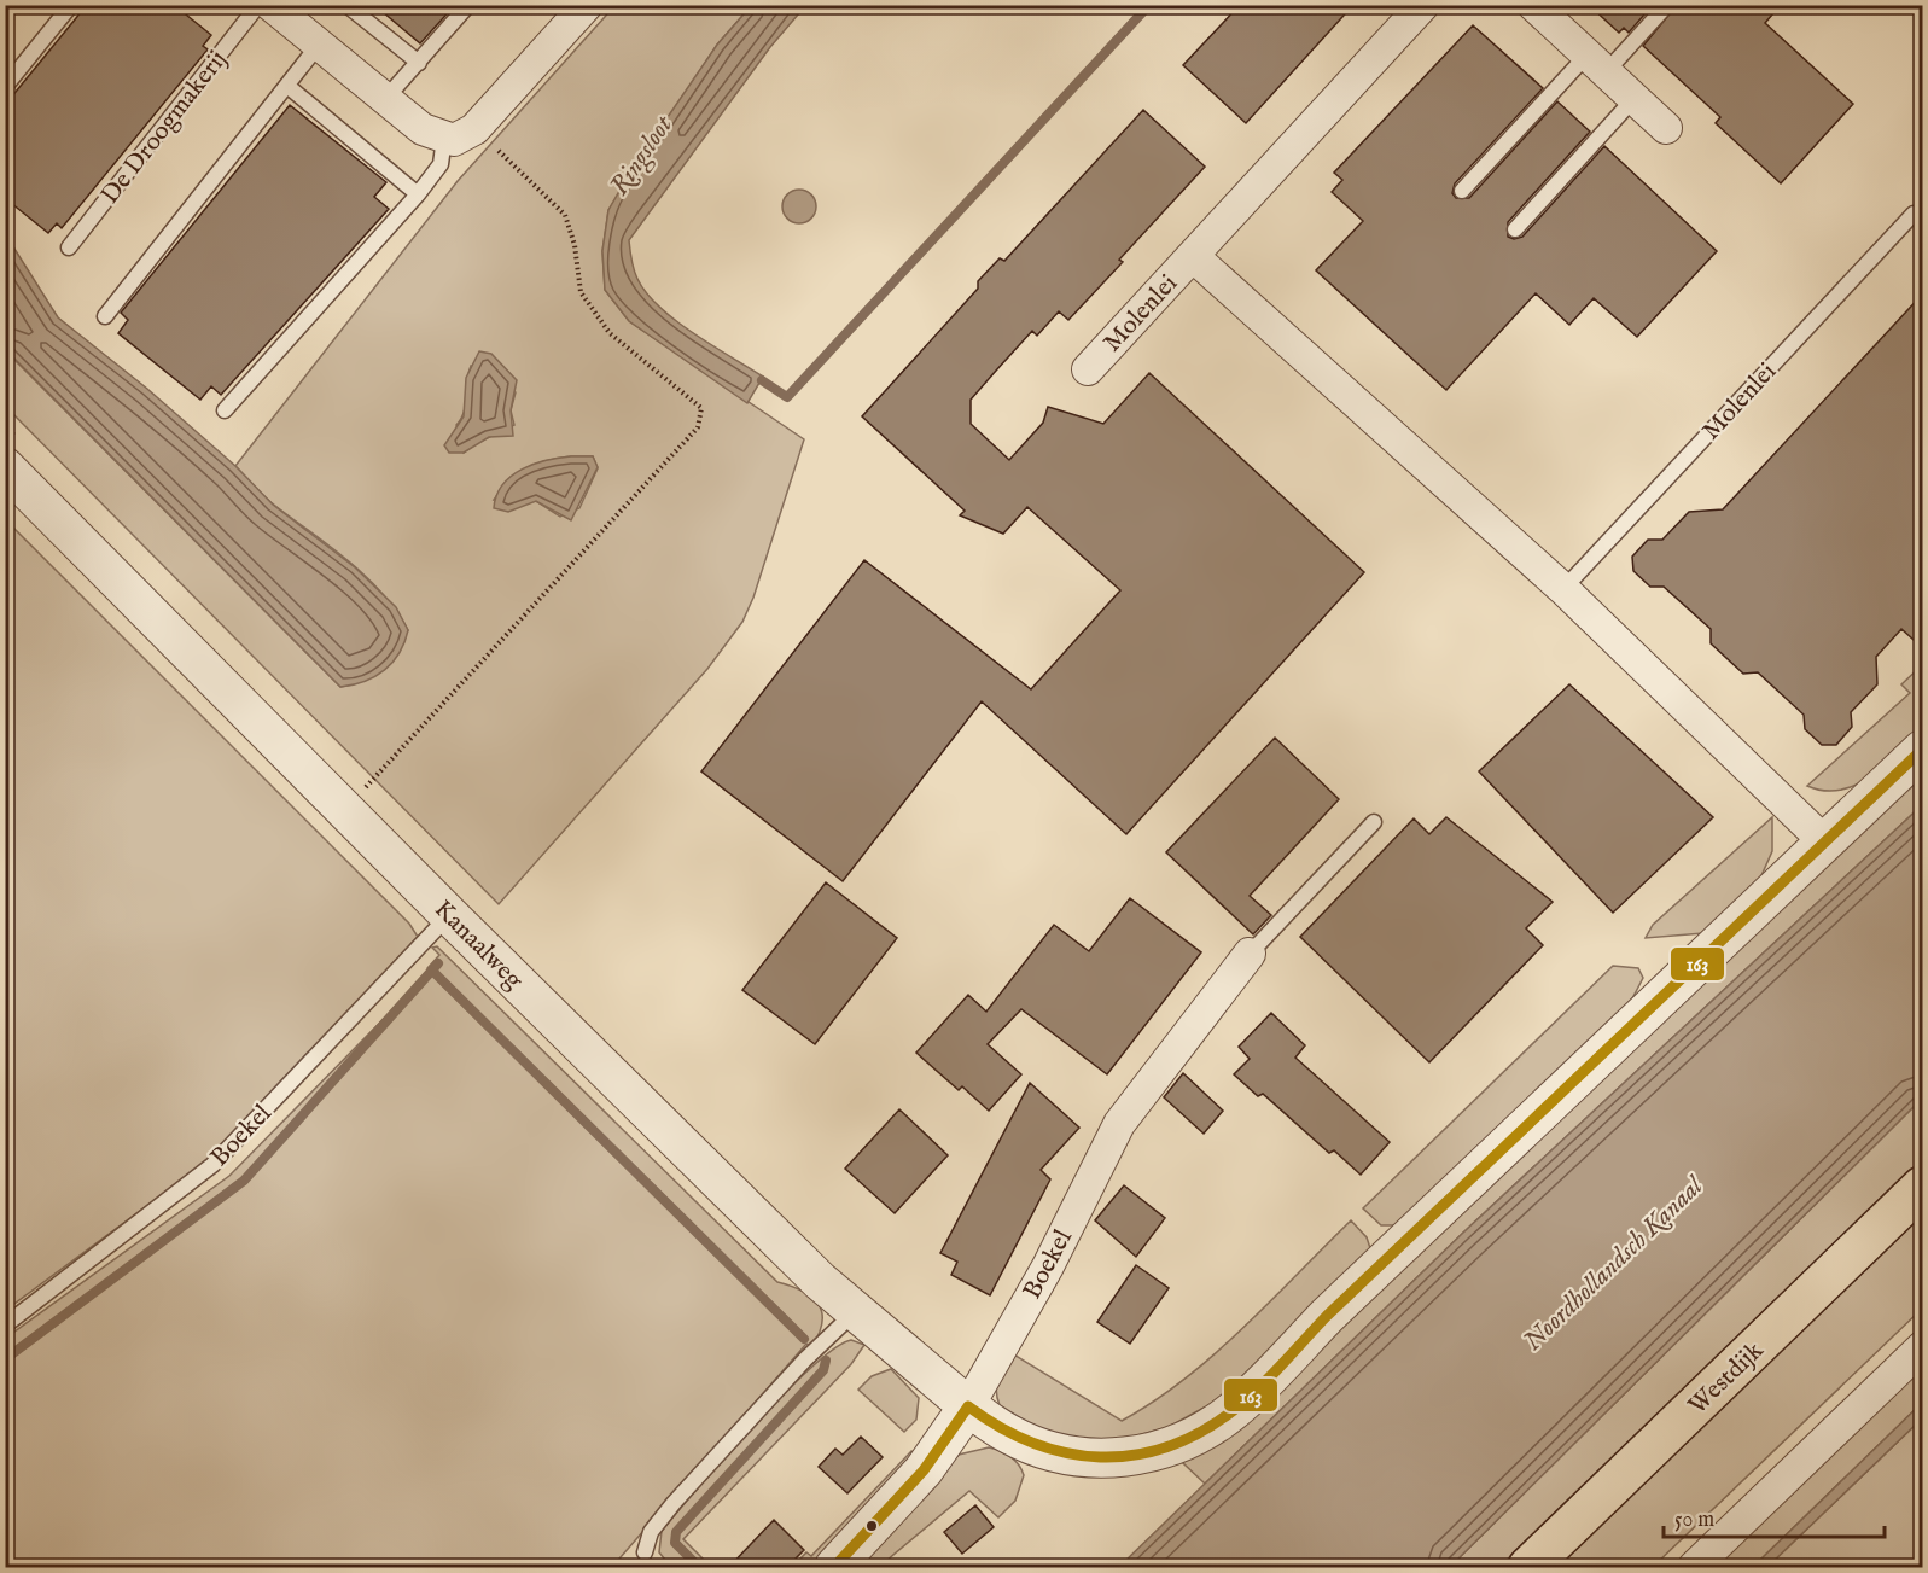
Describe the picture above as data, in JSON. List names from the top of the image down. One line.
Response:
{"streets":{"main road":["Westdijk"],"street":["Molenlei","Kanaalweg","Boekel"],"lane":["De Droogmakerij"]},"crossings":[["Molenlei","Kanaalweg"],["Kanaalweg","Boekel"]],"water":["Ringsloot","Noordhollandsch Kanaal"],"lines":["transit line 163"],"scale_bar":"50 m"}
